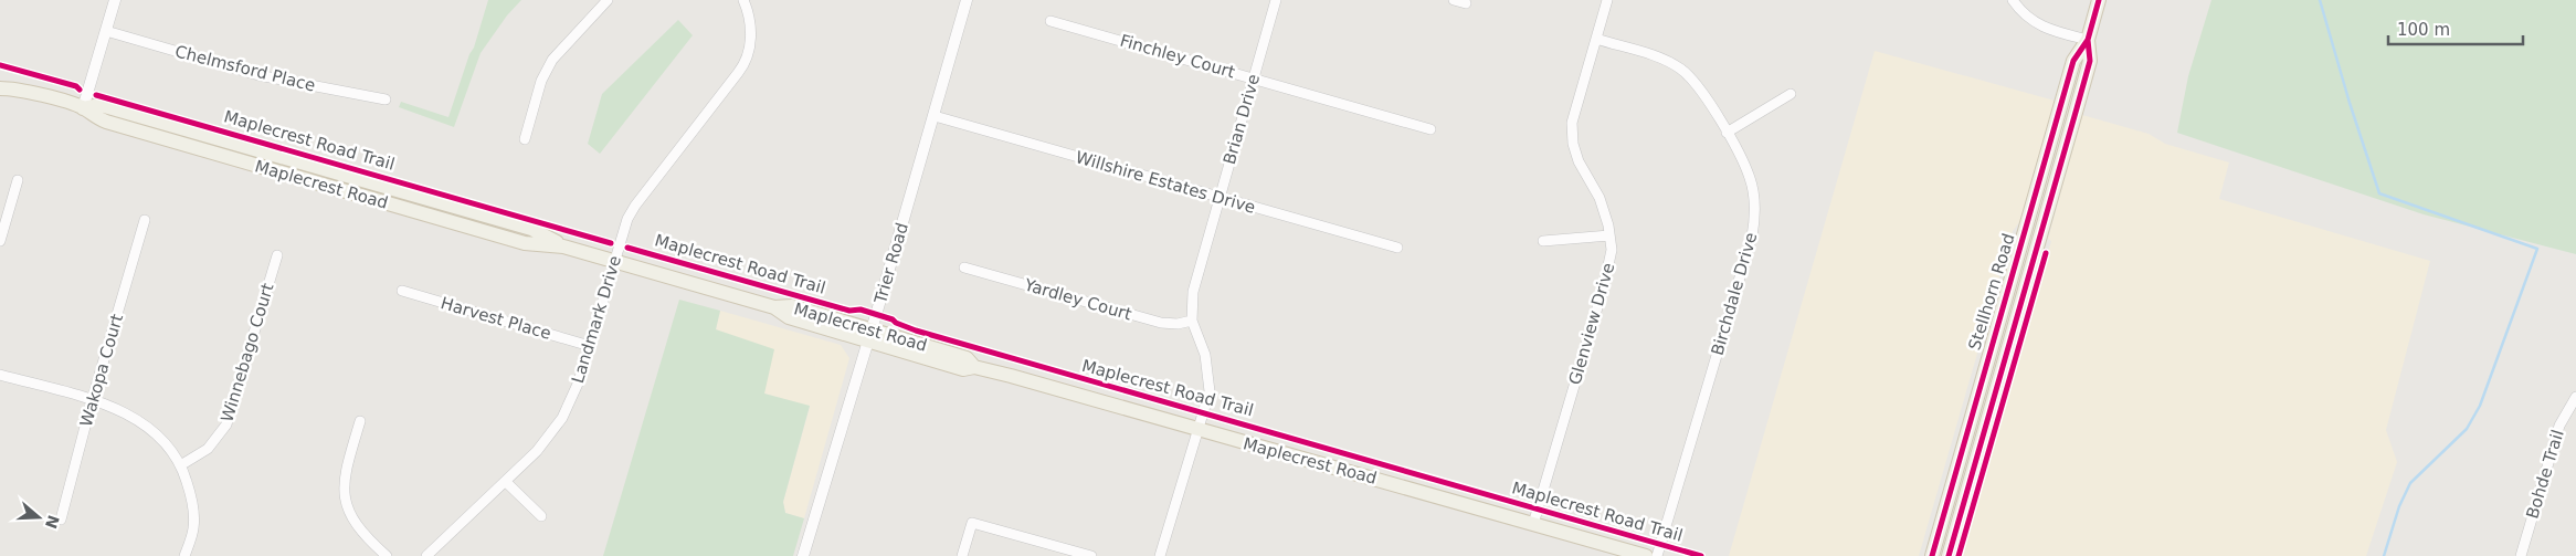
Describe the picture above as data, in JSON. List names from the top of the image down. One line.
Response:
{"streets":{"main road":["Maplecrest Road","Stellhorn Road"],"street":["Finchley Court","Chelmsford Place","Brian Drive","Willshire Estates Drive","Trier Road","Birchdale Drive","Yardley Court","Harvest Place","Landmark Drive","Glenview Drive","Winnebago Court","Wakopa Court","Bohde Trail"],"cycle path":["Maplecrest Road Trail"]},"crossings":[["Finchley Court","Brian Drive"],["Brian Drive","Willshire Estates Drive"],["Brian Drive","Maplecrest Road"],["Brian Drive","Yardley Court"],["Willshire Estates Drive","Trier Road"],["Maplecrest Road","Trier Road"],["Maplecrest Road","Landmark Drive"],["Maplecrest Road","Glenview Drive"],["Birchdale Drive","Glenview Drive"],["Harvest Place","Landmark Drive"]],"scale_bar":"100 m","north":"right"}
